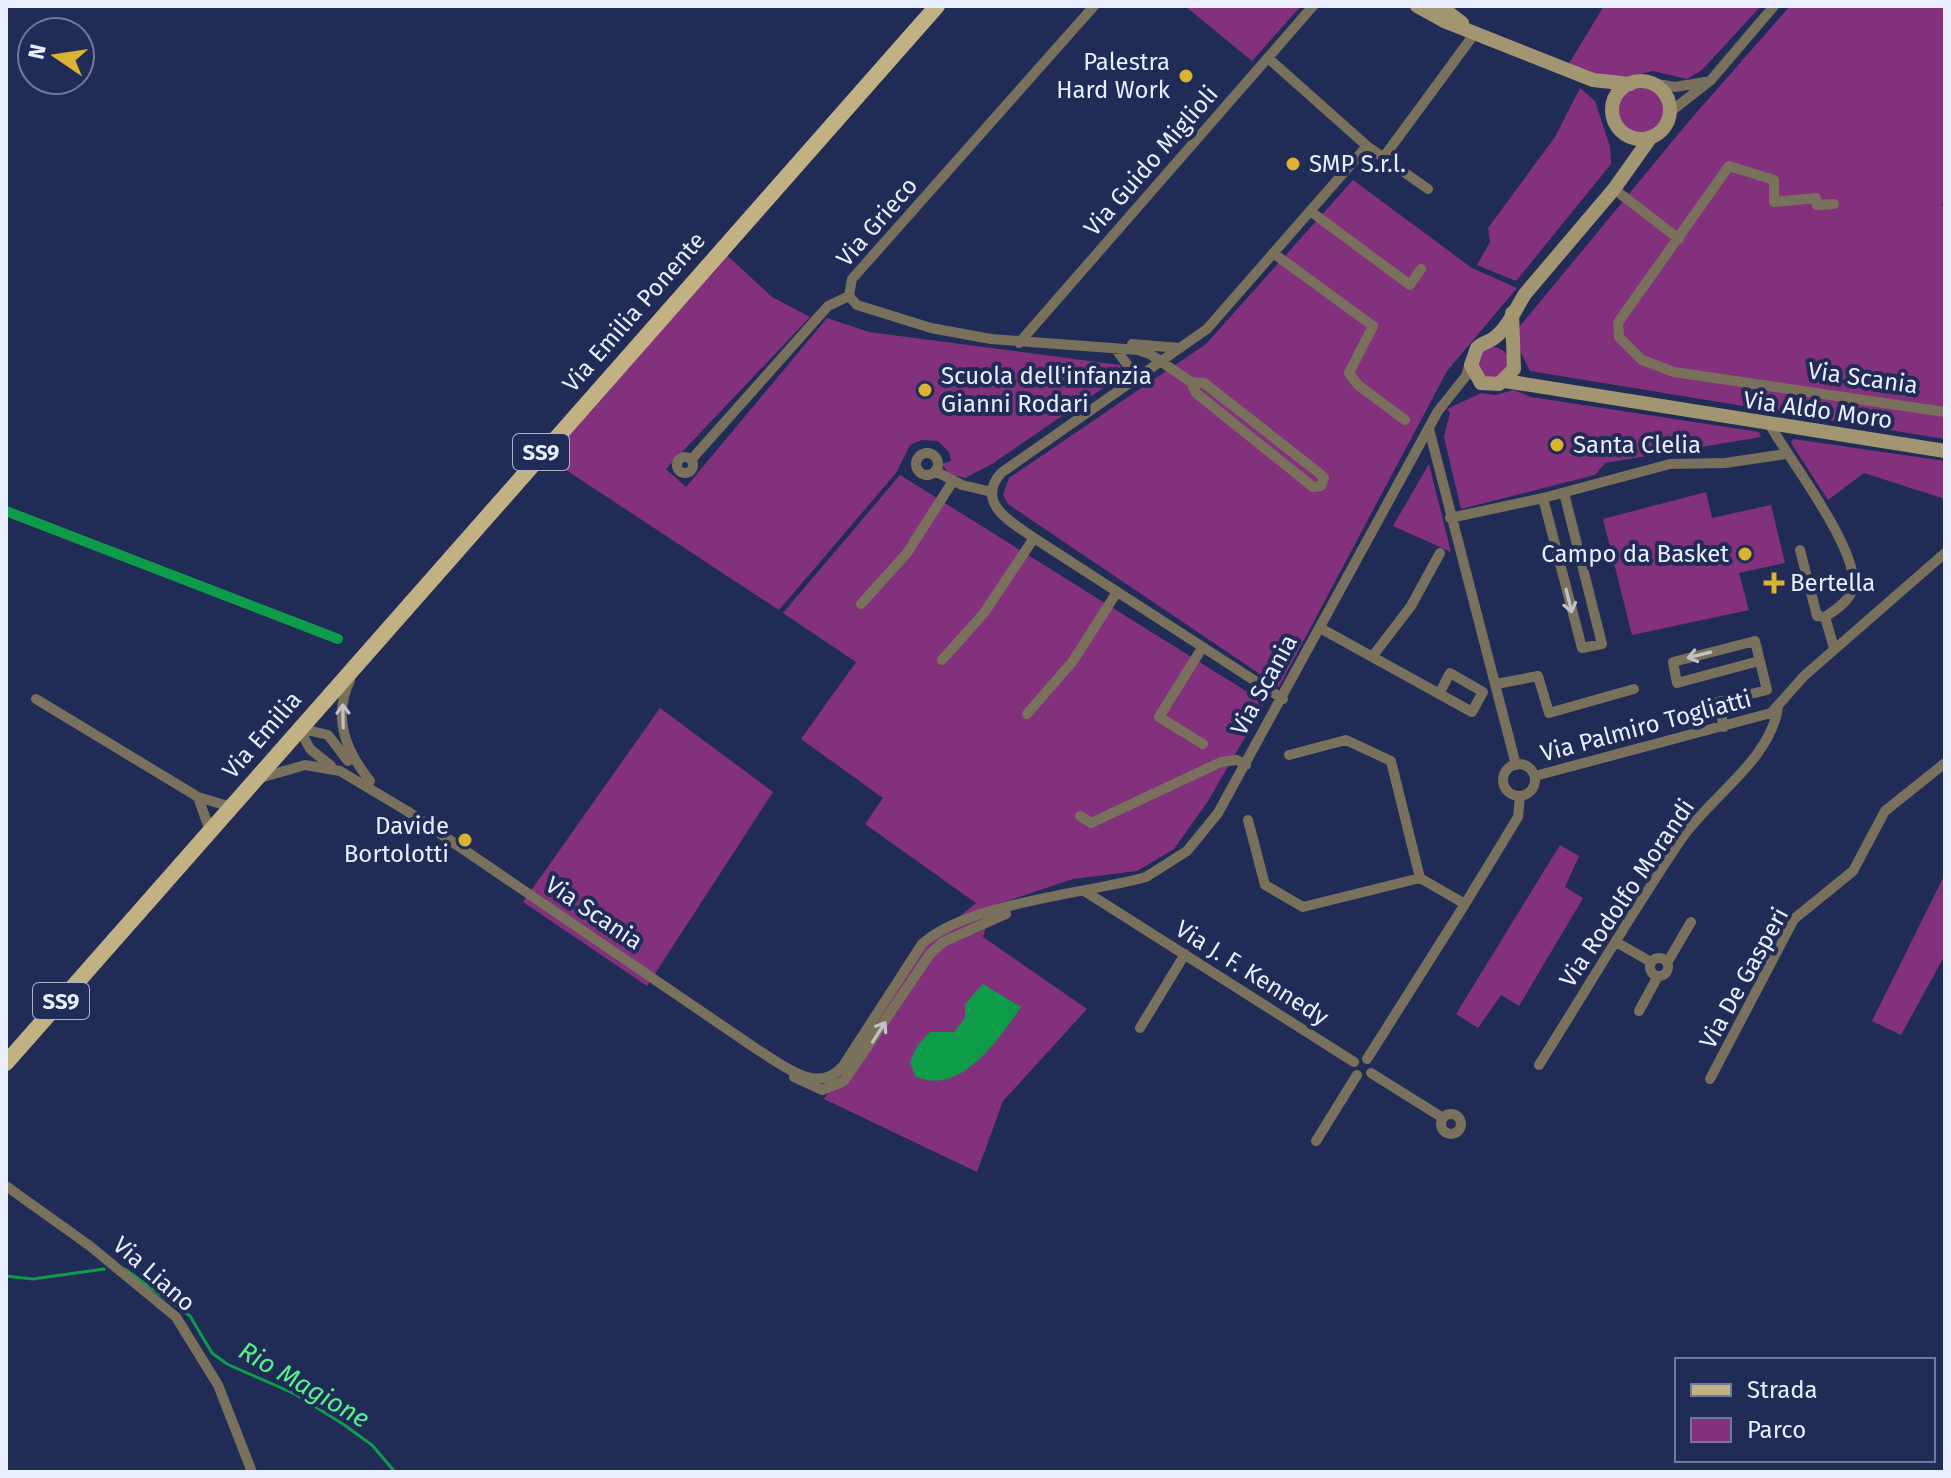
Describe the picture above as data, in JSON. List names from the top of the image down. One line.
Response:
{"streets":{"main road":["Via Emilia Ponente","Via Scania","Via Aldo Moro","SS9","Via Emilia"],"street":["Via Guido Miglioli","Via Grieco","Via Palmiro Togliatti","Via Rodolfo Morandi","Via J. F. Kennedy","Via De Gasperi","Via Liano"]},"crossings":[["Via Emilia Ponente","Via Scania"],["Via Emilia Ponente","Via Emilia"],["Via Scania","Via Aldo Moro"],["Via Scania","Via Palmiro Togliatti"],["Via Scania","Via Emilia"],["Via Scania","Via J. F. Kennedy"],["Via Palmiro Togliatti","Via Rodolfo Morandi"]],"water":["Rio Magione"],"places":{"other":["Palestra Hard Work","SMP S.r.l.","Scuola dell'infanzia Gianni Rodari","Santa Clelia","Campo da Basket","Davide Bortolotti"],"health":["Bertella"]},"legend":["Strada","Parco"],"north":"left"}
